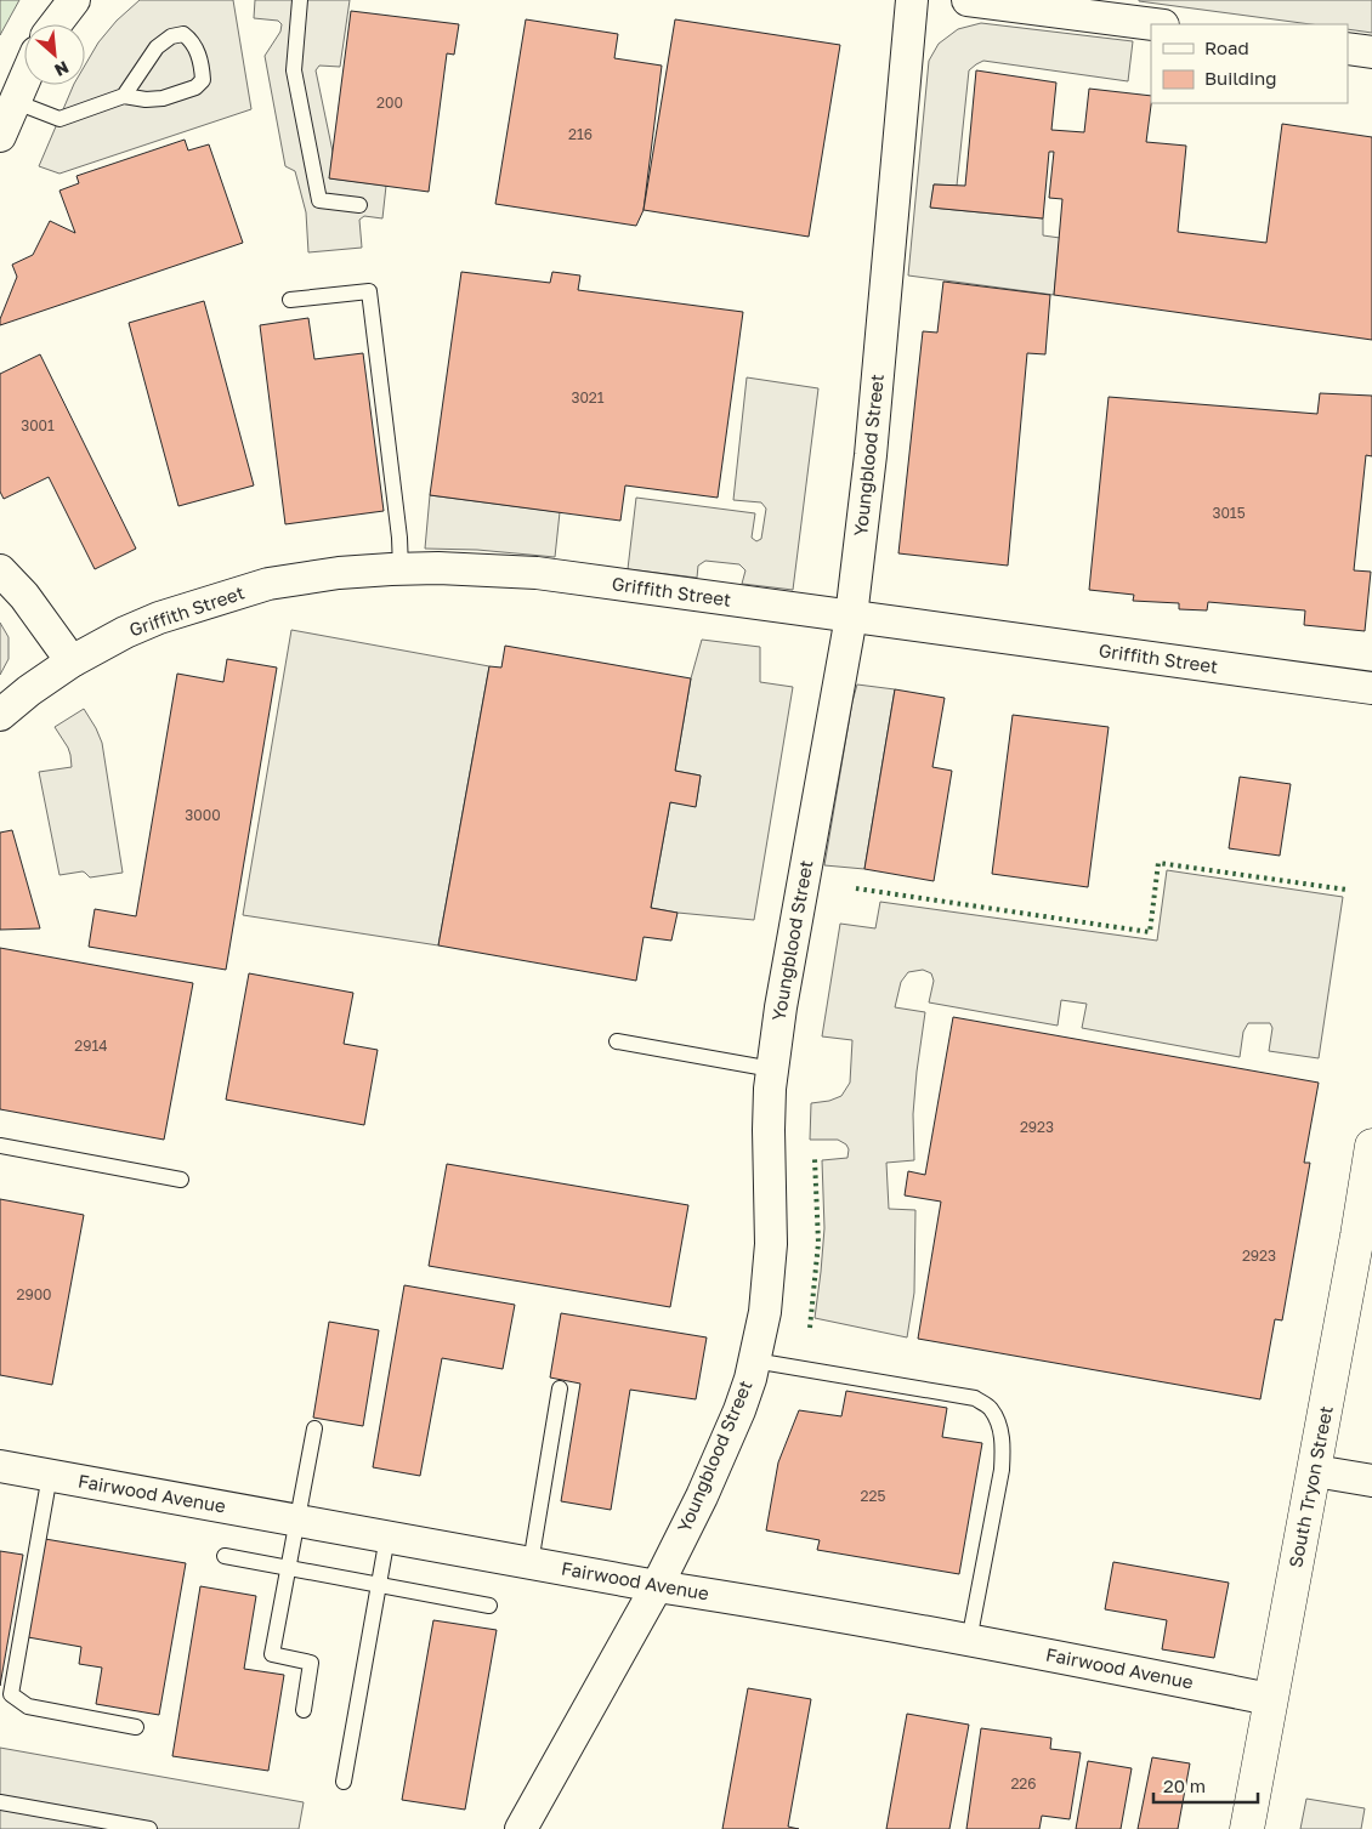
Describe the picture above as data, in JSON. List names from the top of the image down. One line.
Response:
{"streets":{"main road":["South Tryon Street"],"street":["Youngblood Street","Griffith Street","Fairwood Avenue"]},"crossings":[["Youngblood Street","Griffith Street"],["Youngblood Street","Fairwood Avenue"],["South Tryon Street","Fairwood Avenue"]],"house_numbers":["200","216","3021","3001","3015","3000","2914","2923","2923","2900","225","226"],"legend":["Road","Building"],"scale_bar":"20 m","north":"bottom right"}
